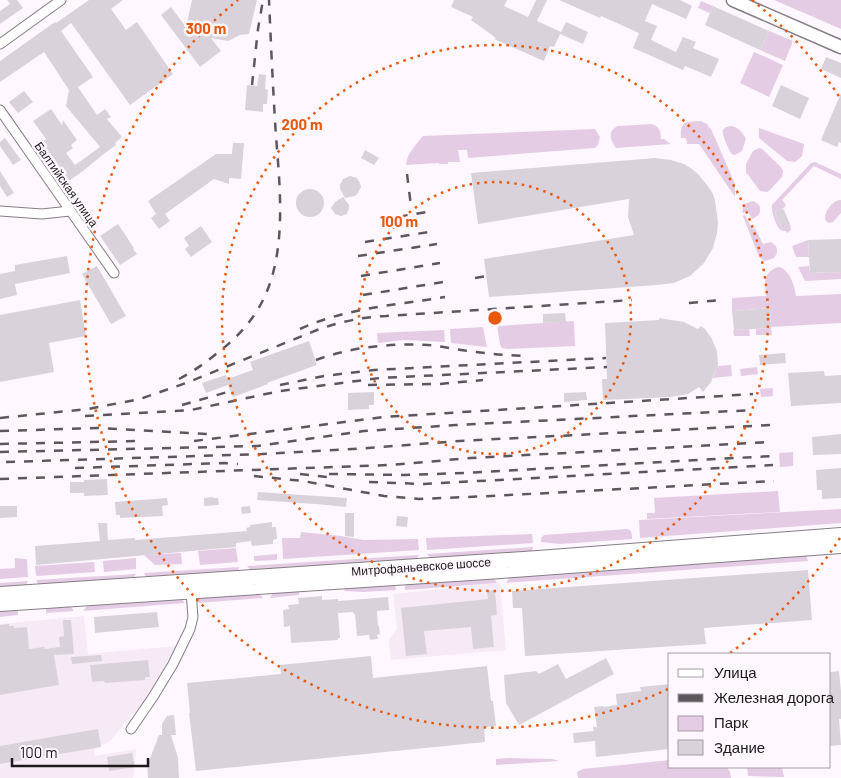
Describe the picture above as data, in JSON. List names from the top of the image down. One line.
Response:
{"streets":{"main road":["Митрофаньевское шоссе"],"street":["Балтийская улица"]},"legend":["Улица","Железная дорога","Парк","Здание"],"scale_bar":"100 m","rings":["300 m","200 m","100 m"]}
